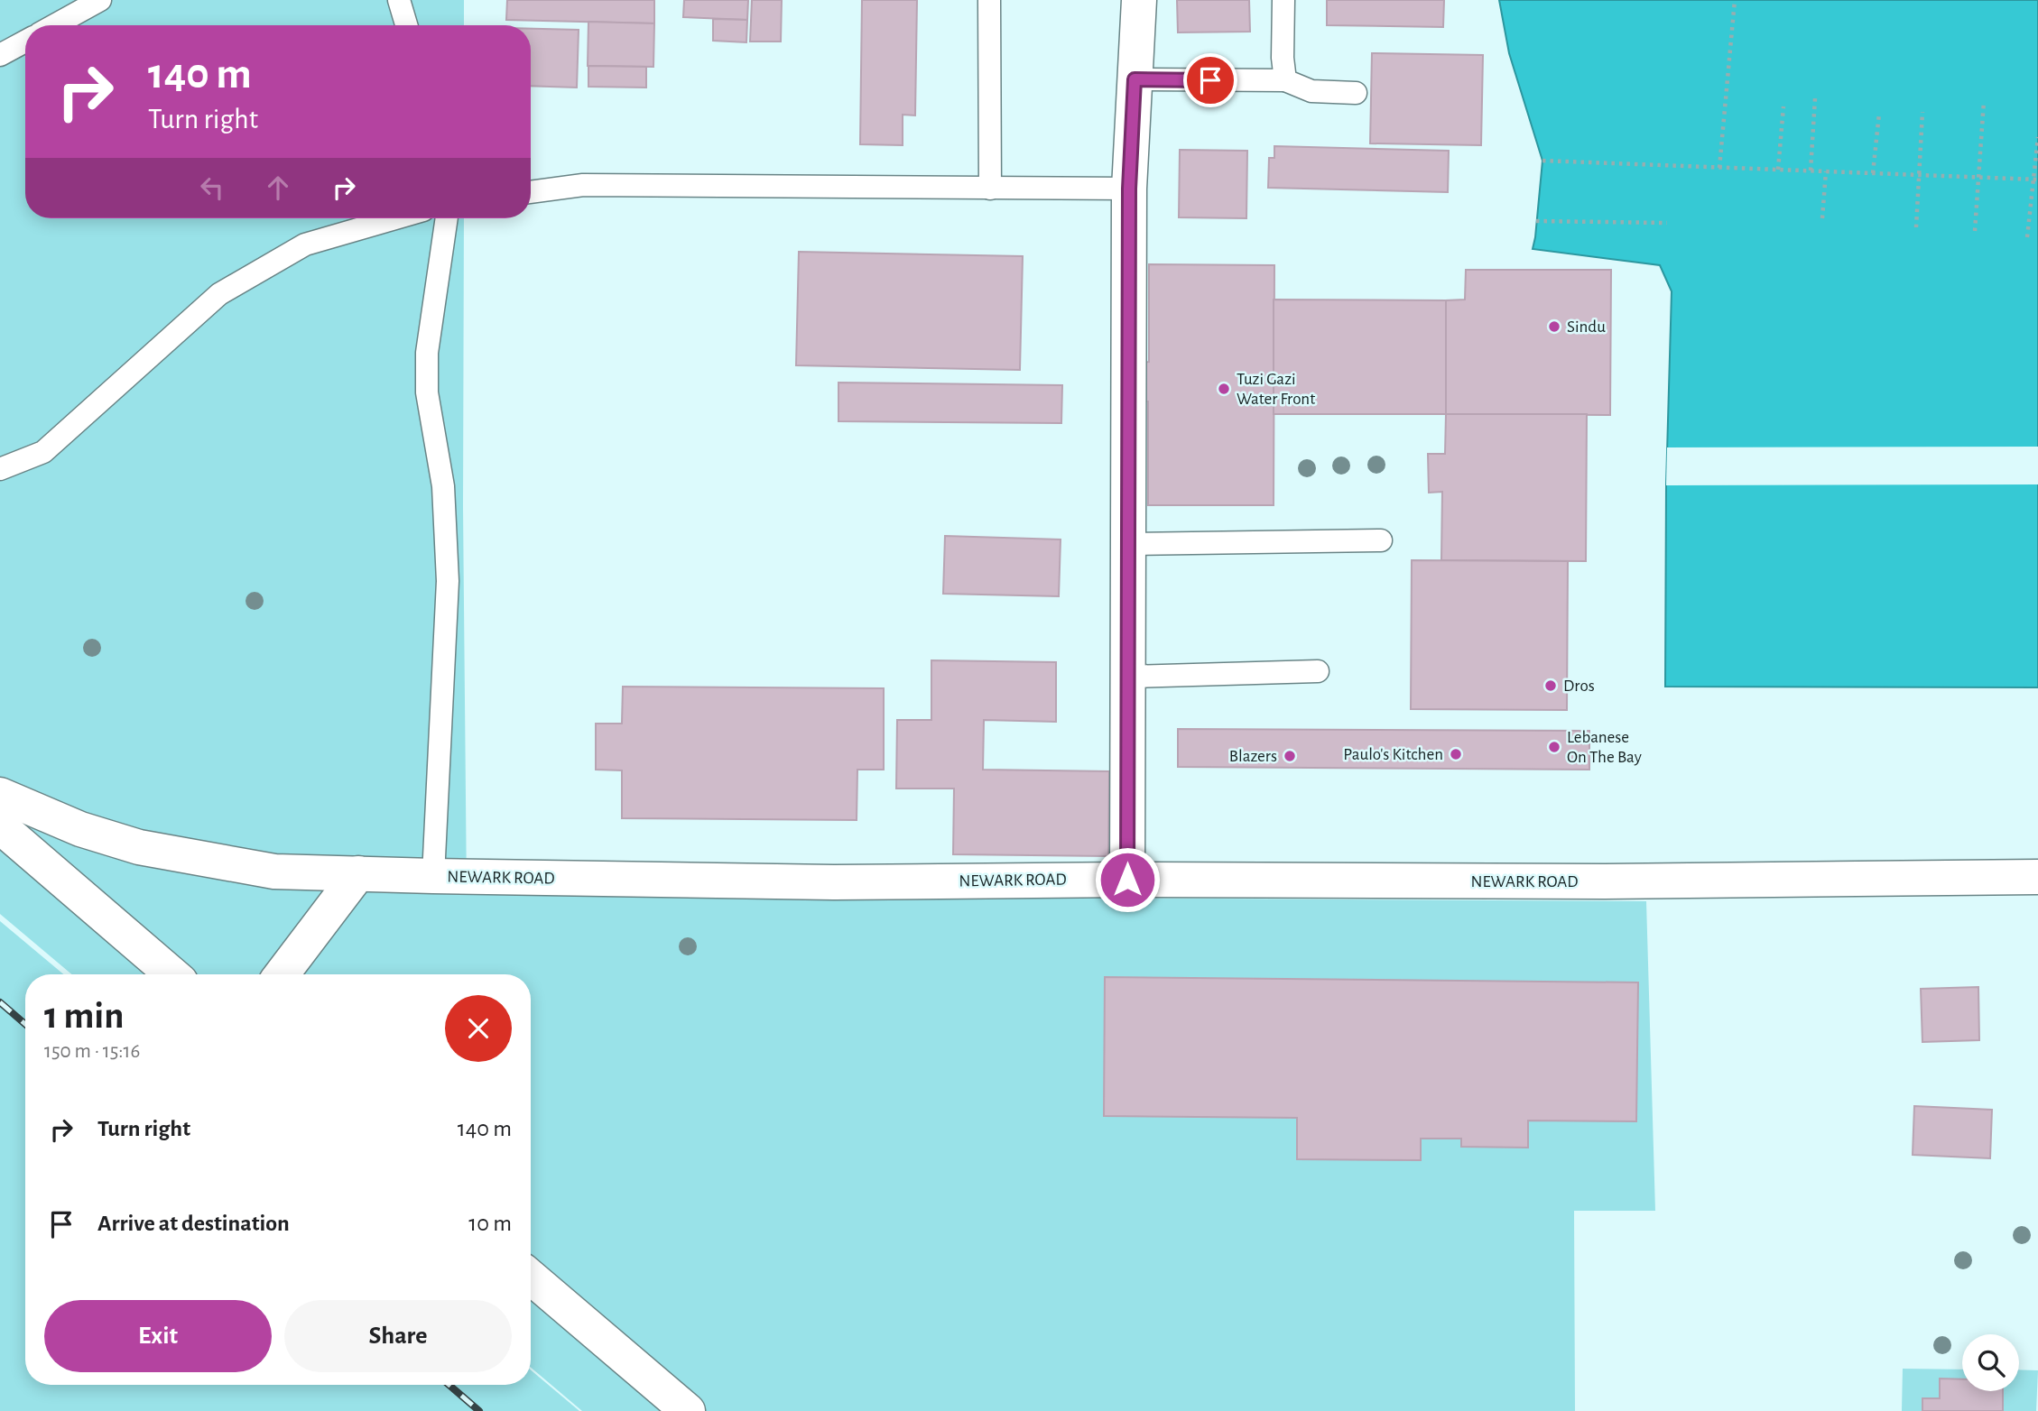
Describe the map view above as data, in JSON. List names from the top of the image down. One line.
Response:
{"streets":{"street":["NEWARK ROAD"]},"places":["Sindu","Tuzi Gazi Water Front","Dros","Lebanese On The Bay","Paulo's Kitchen","Blazers"],"page":{"turn":["140 m","Turn right"],"heading":["1 min","150 m · 15:16"],"list":[{"name":"Turn right","value":"140 m"},{"name":"Arrive at destination","value":"10 m"}],"buttons":["Exit","Share"]}}
